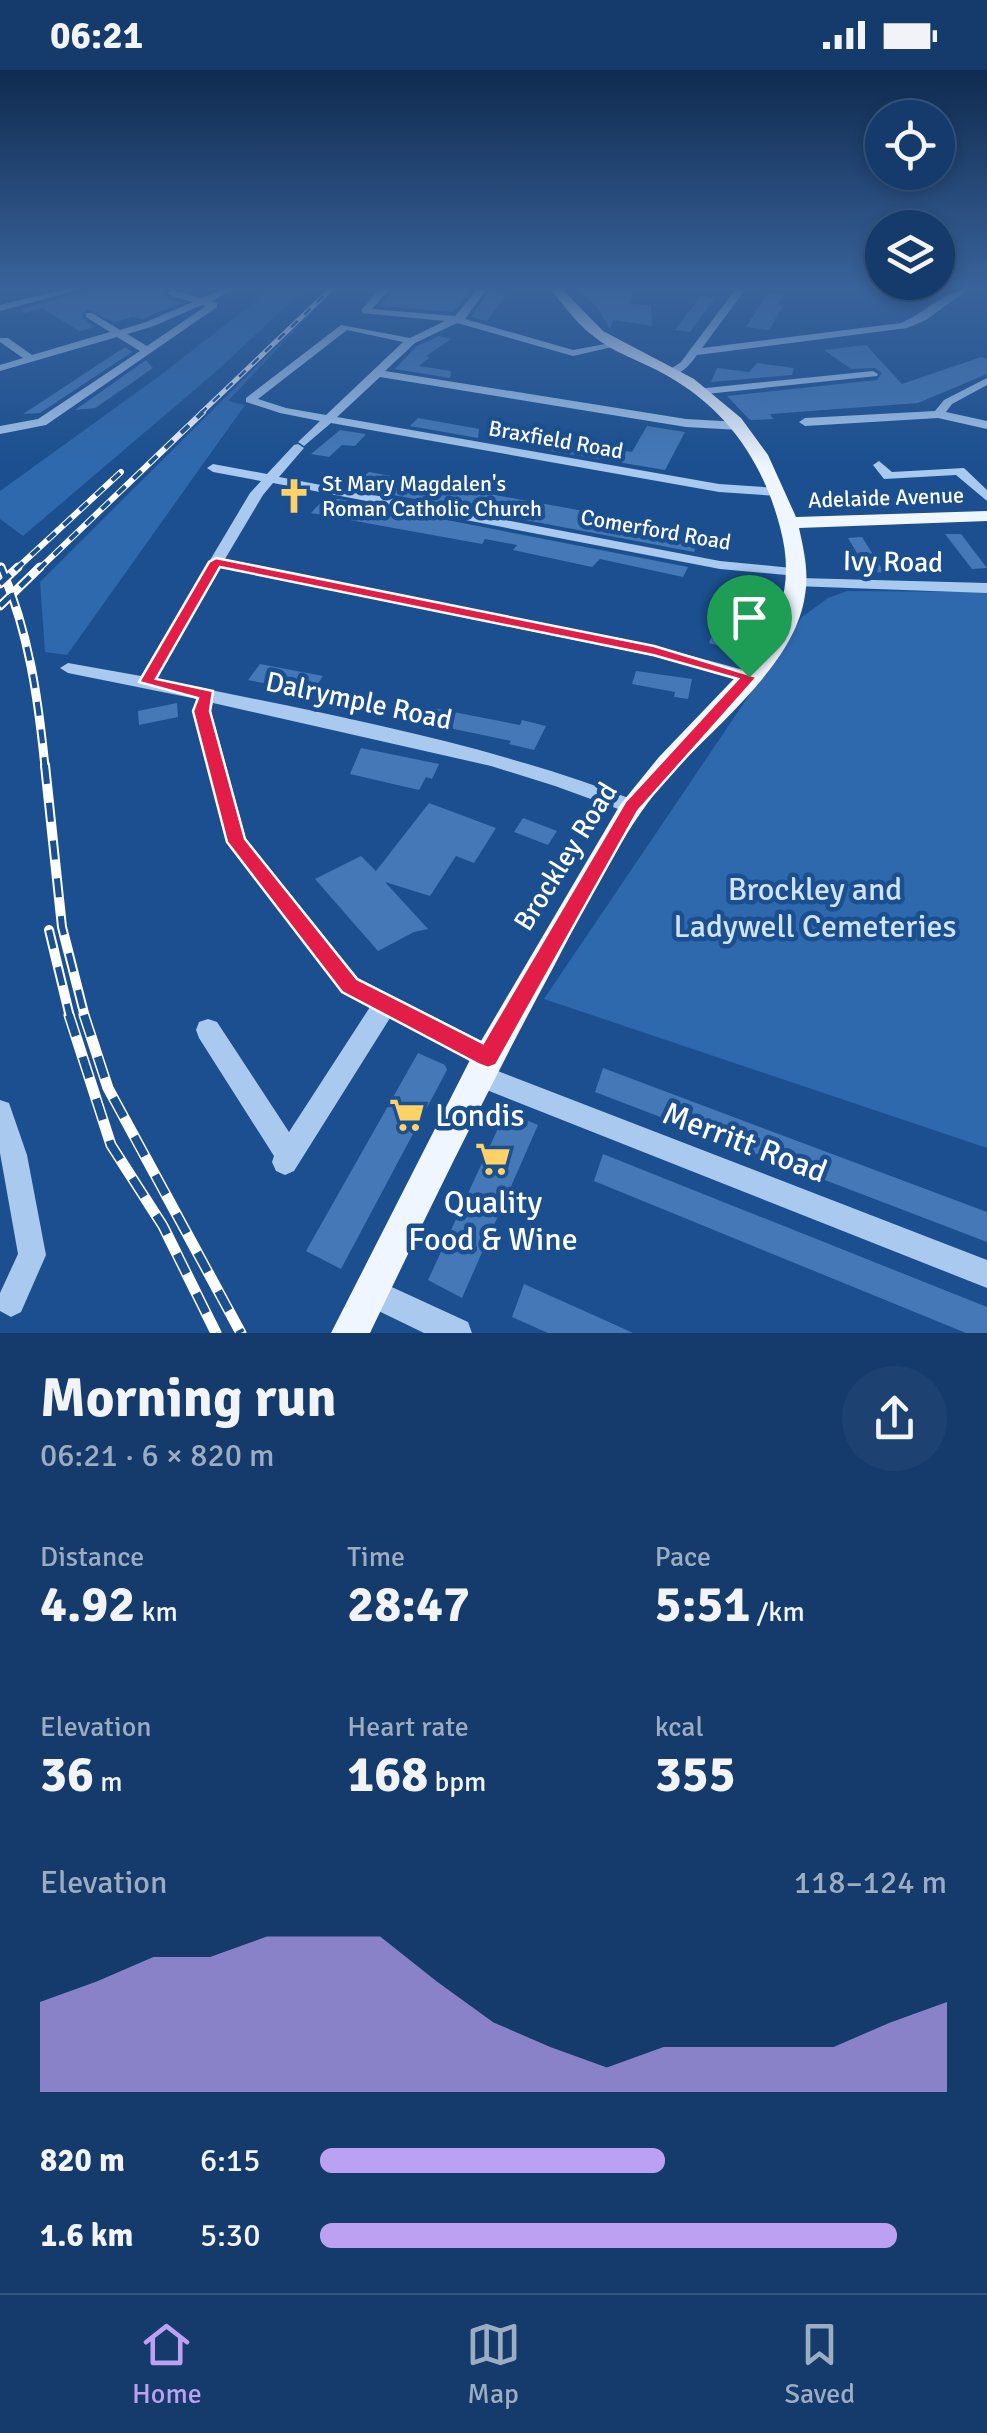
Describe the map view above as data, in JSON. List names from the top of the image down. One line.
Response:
{"streets":{"main road":["Adelaide Avenue","Brockley Road"],"street":["Braxfield Road","Comerford Road","Ivy Road","Dalrymple Road","Merritt Road"]},"crossings":[["Comerford Road","Ivy Road"],["Comerford Road","Brockley Road"],["Ivy Road","Brockley Road"],["Dalrymple Road","Brockley Road"],["Dalrymple Road","Merritt Road"],["Brockley Road","Merritt Road"]],"parks":["Brockley and Ladywell Cemeteries"],"places":{"church":["St Mary Magdalen's Roman Catholic Church"],"supermarket":["Londis","Quality Food & Wine"]},"page":{"status":"06:21","heading":["Morning run","06:21 · 6 × 820 m"],"stats":[["Distance","4.92 km"],["Time","28:47"],["Pace","5:51 /km"],["Elevation","36 m"],["Heart rate","168 bpm"],["kcal","355"]],"chart":["Elevation","118–124 m"],"list":[{"name":"820 m","note":"6:15"},{"name":"1.6 km","note":"5:30"}],"tabs":["Home","Map","Saved"]}}
